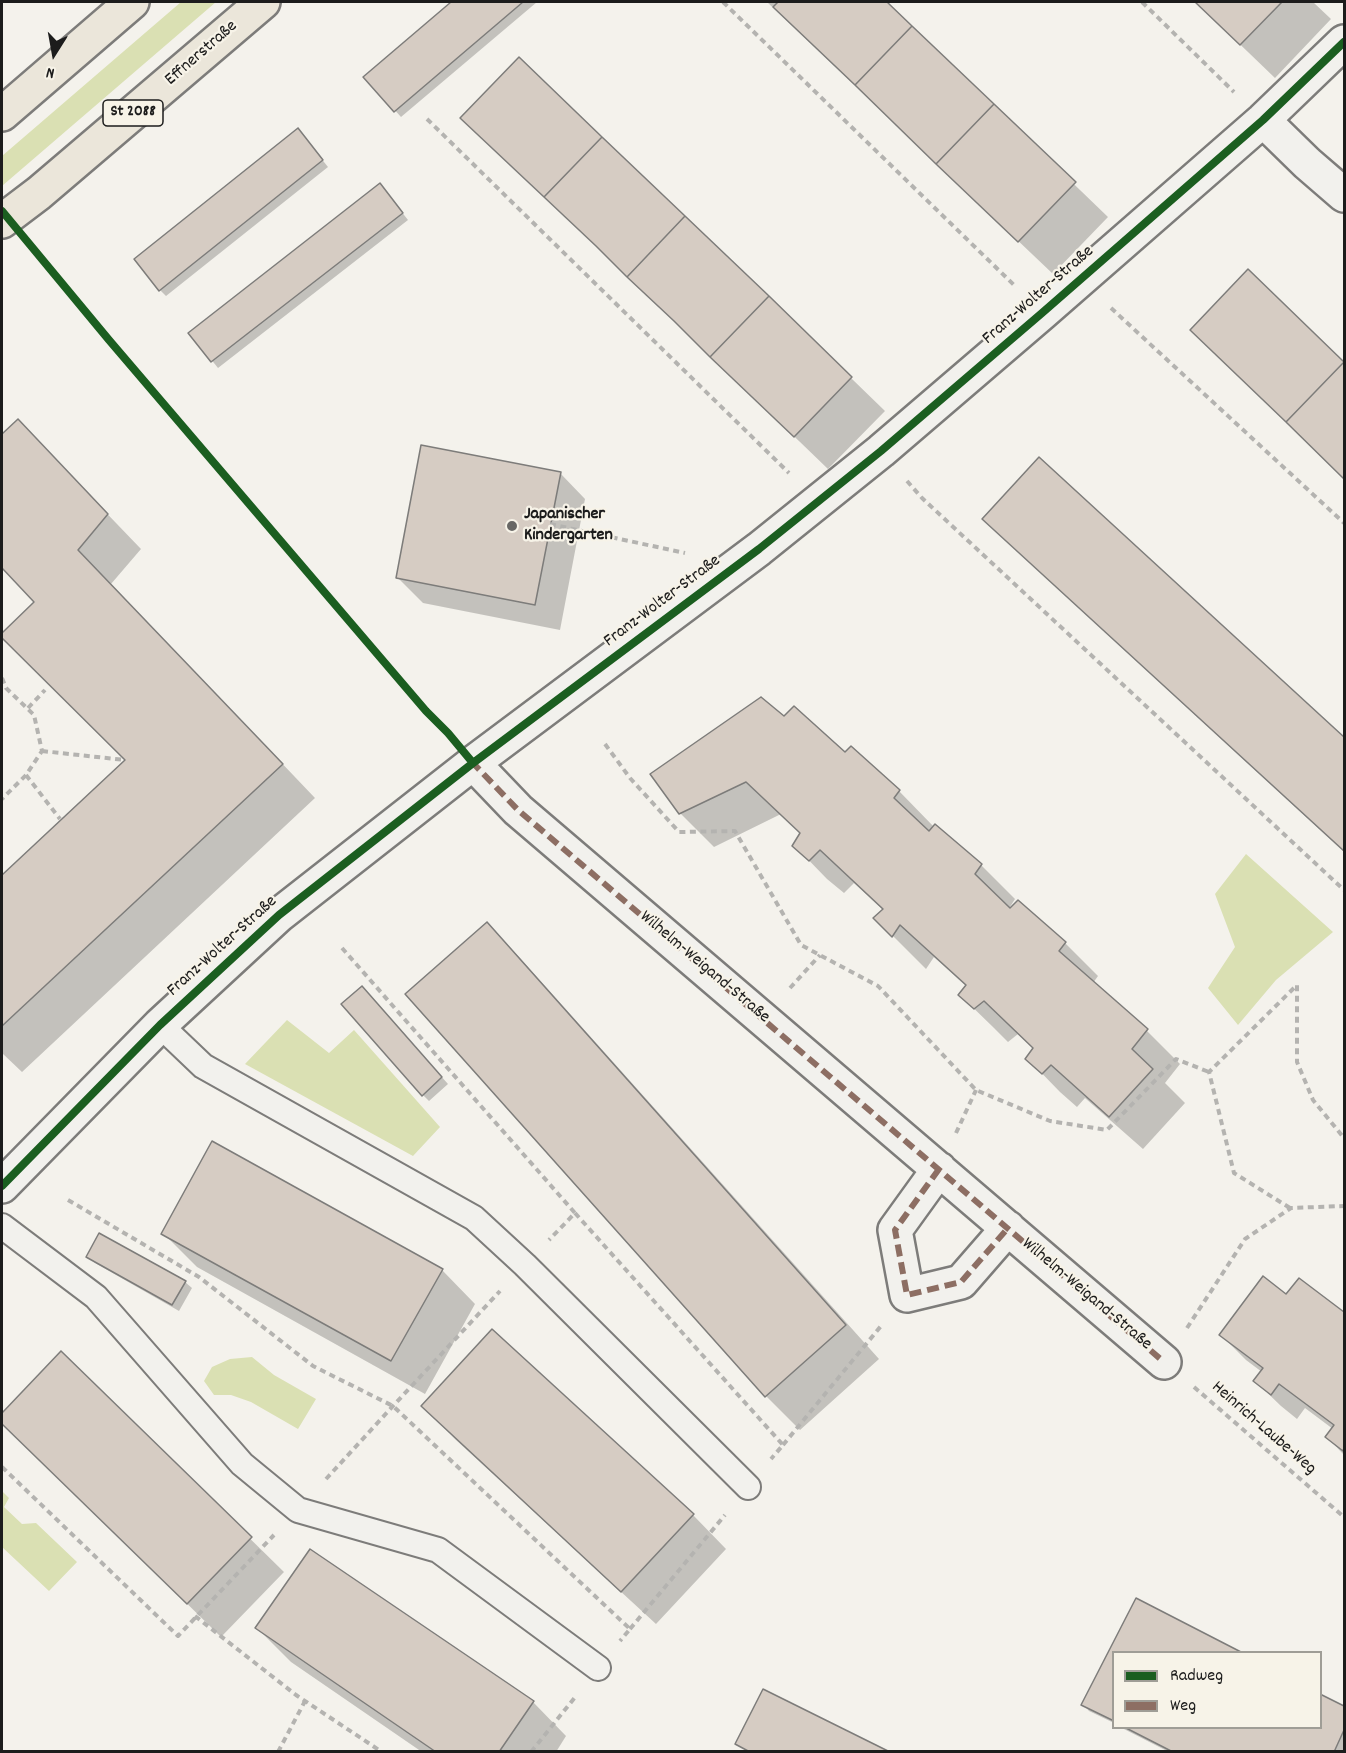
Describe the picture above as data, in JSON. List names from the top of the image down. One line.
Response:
{"streets":{"highway":["Effnerstraße","St 2088"],"street":["Franz-Wolter-Straße","Wilhelm-Weigand-Straße"],"path":["Heinrich-Laube-Weg"]},"crossings":[["Franz-Wolter-Straße","Wilhelm-Weigand-Straße"],["Wilhelm-Weigand-Straße","Heinrich-Laube-Weg"]],"places":["Japanischer Kindergarten"],"legend":["Radweg","Weg"],"north":"bottom"}
